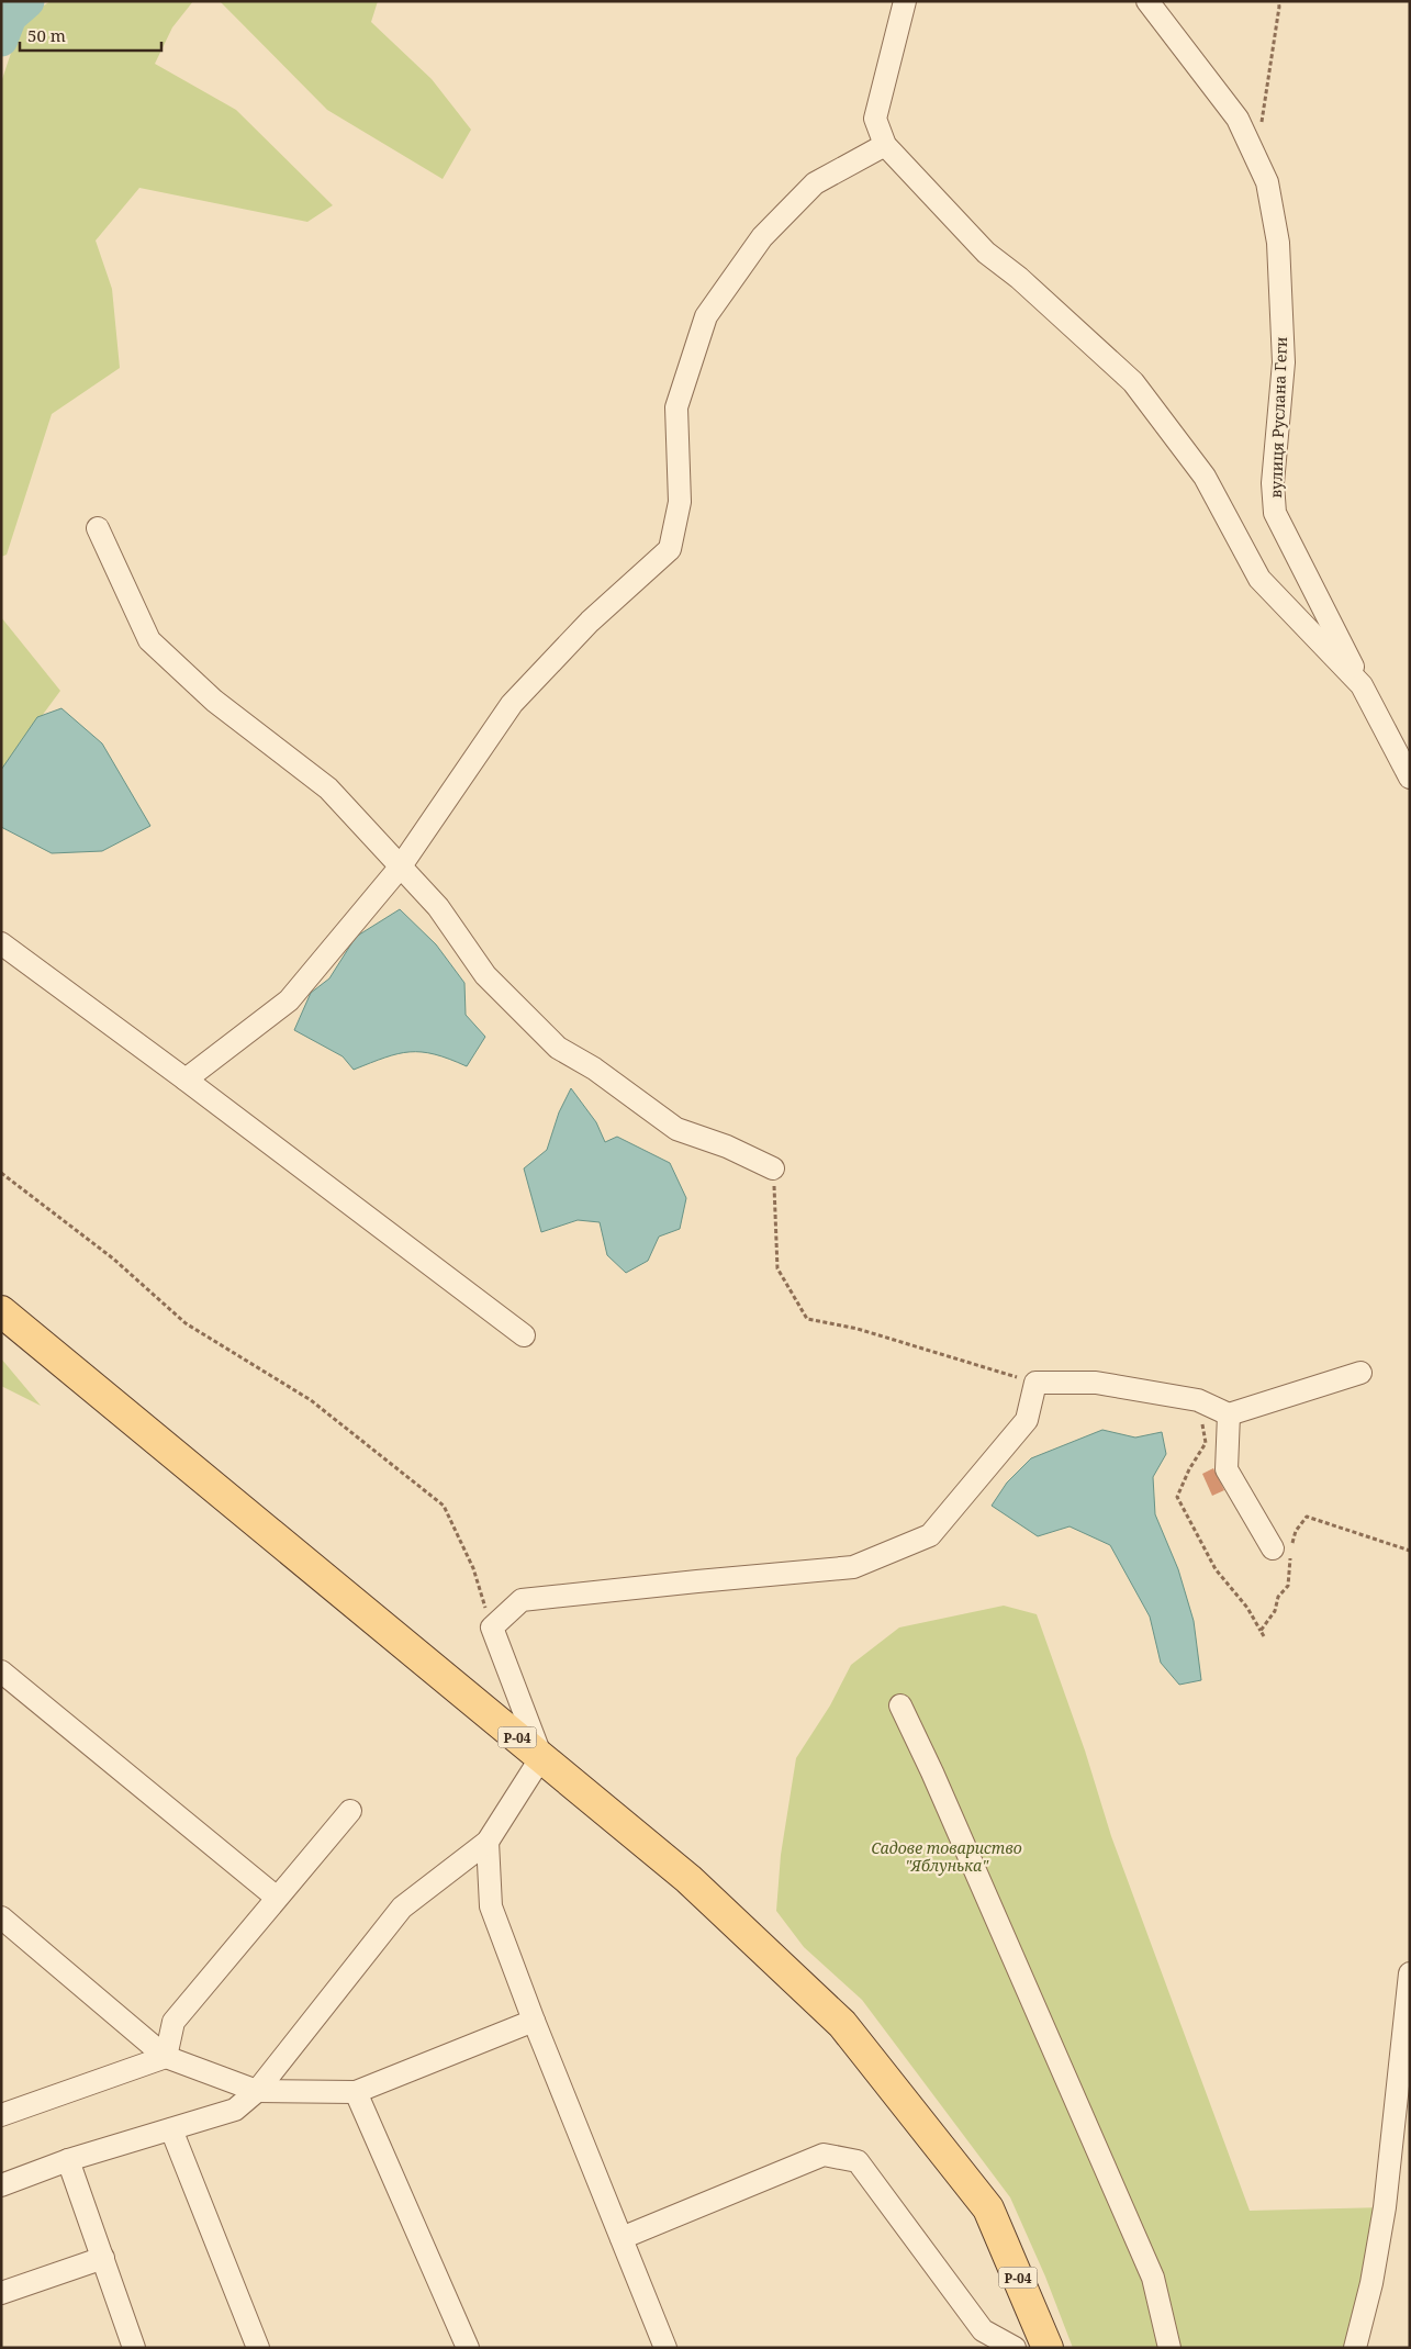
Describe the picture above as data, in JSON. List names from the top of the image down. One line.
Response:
{"streets":{"main road":["Р-04"],"street":["вулиця Руслана Геги"]},"parks":["Садове товариство \"Яблунька\""],"scale_bar":"50 m"}
